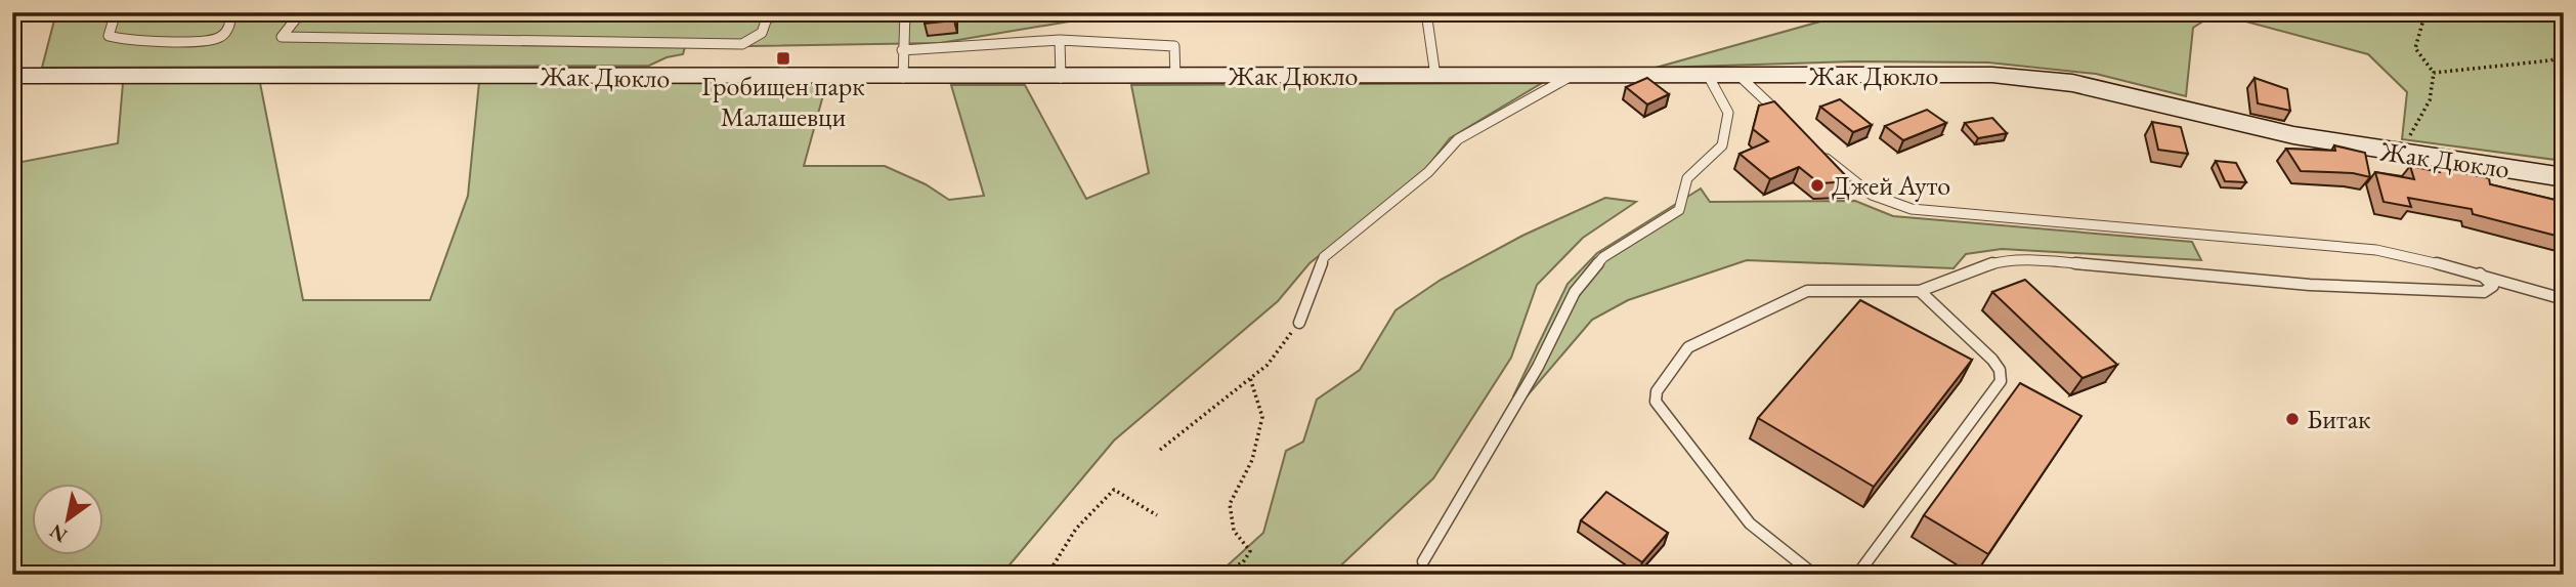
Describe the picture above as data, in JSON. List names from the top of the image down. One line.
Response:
{"streets":{"street":["Жак Дюкло"]},"places":{"transit":["Гробищен парк Малашевци"],"other":["Джей Ауто","Битак"]},"north":"bottom left"}
